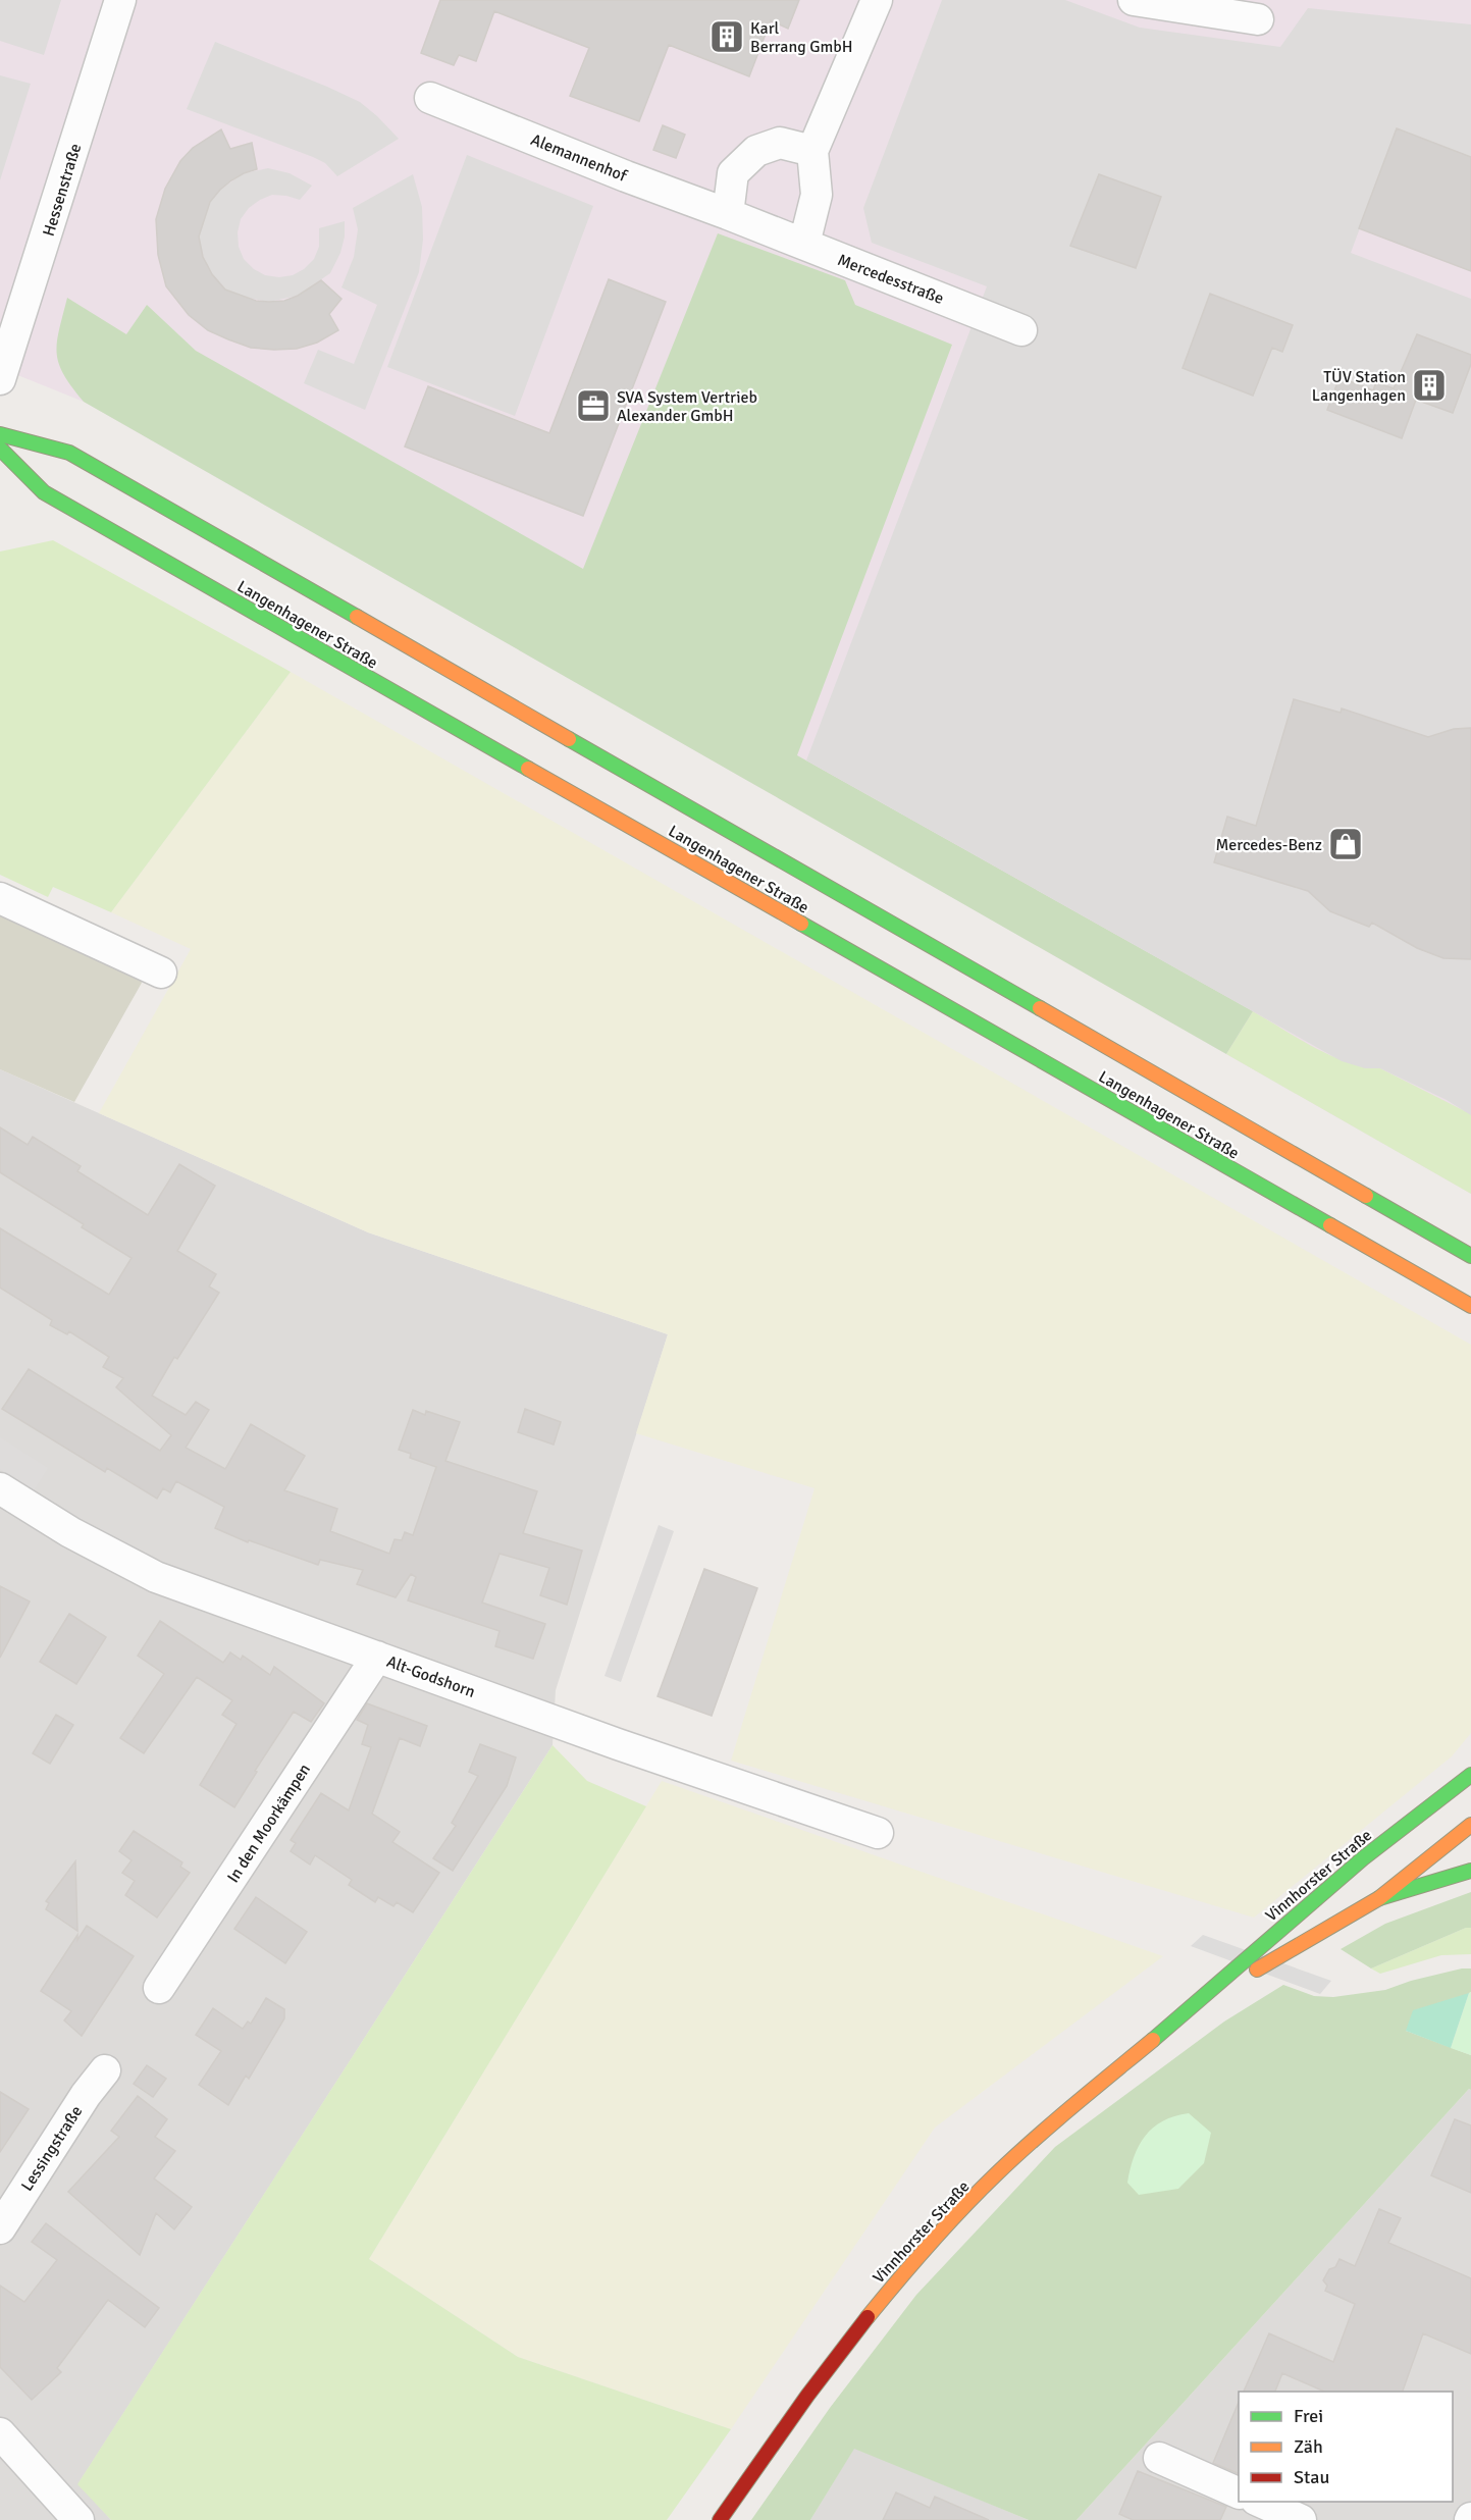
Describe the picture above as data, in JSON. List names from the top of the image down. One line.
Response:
{"streets":{"main road":["Langenhagener Straße","Vinnhorster Straße"],"street":["Alemannenhof","Hessenstraße","Mercedesstraße","Alt-Godshorn","In den Moorkämpen","Lessingstraße"]},"crossings":[["Alemannenhof","Mercedesstraße"],["Alt-Godshorn","In den Moorkämpen"]],"places":{"building":["Karl Berrang GmbH","TÜV Station Langenhagen"],"office":["SVA System Vertrieb Alexander GmbH"],"shop":["Mercedes-Benz"]},"legend":["Frei","Zäh","Stau"]}
